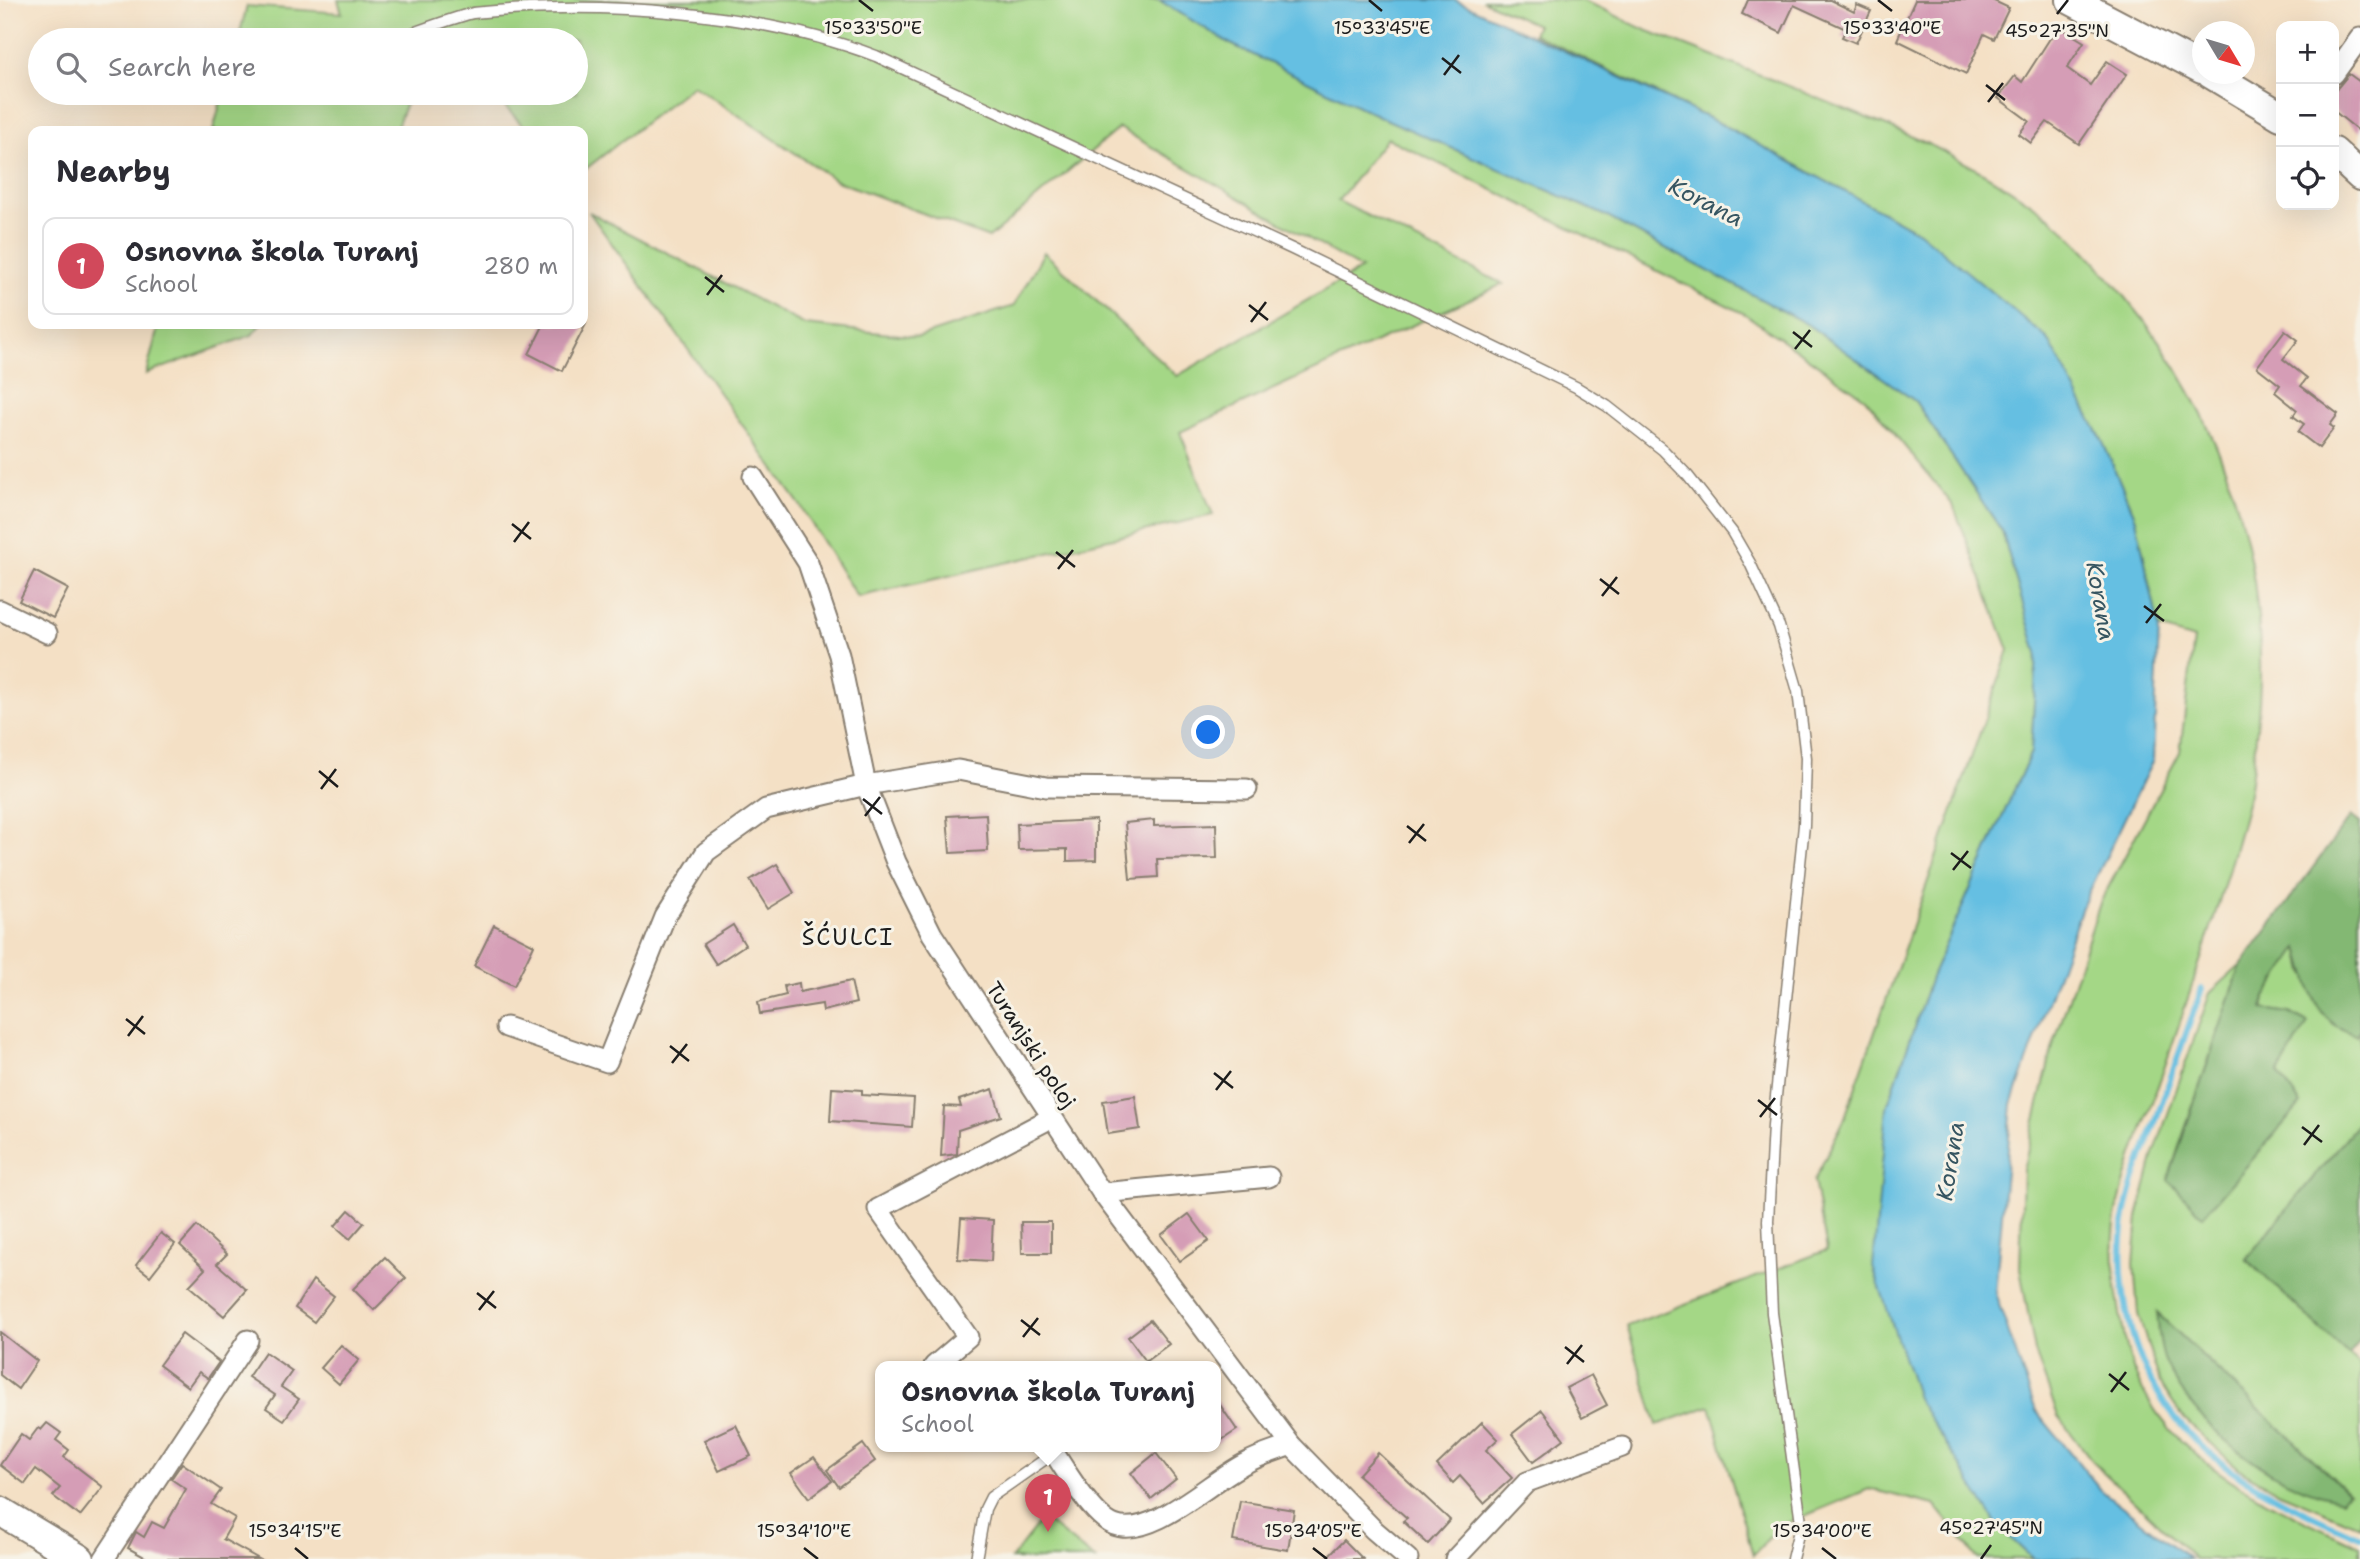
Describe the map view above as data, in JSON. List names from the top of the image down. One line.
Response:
{"streets":{"street":["Turanjski poloj"]},"districts":["ŠĆULCI"],"water":["Korana"],"north":"bottom right","page":{"map_buttons":["+","−"],"search":"Search here","heading":"Nearby","list":[{"mark":"1","name":"Osnovna škola Turanj","note":"School","value":"280 m"}],"popup":["Osnovna škola Turanj","School"],"pins":"1"},"coordinates":["15°33'40\"E","15°33'50\"E","15°33'45\"E","45°27'35\"N","45°27'45\"N","15°34'15\"E","15°34'10\"E","15°34'05\"E","15°34'00\"E"]}
